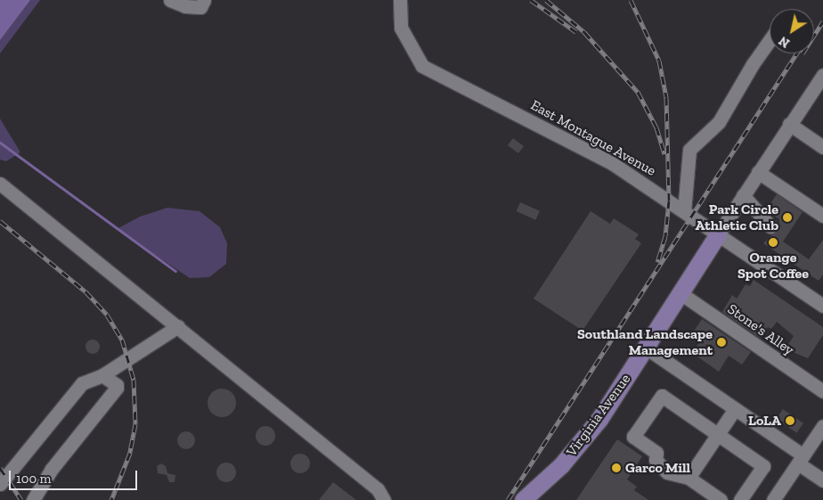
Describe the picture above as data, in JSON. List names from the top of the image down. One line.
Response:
{"streets":{"main road":["Virginia Avenue"],"street":["East Montague Avenue","Stone's Alley"]},"crossings":[["East Montague Avenue","Virginia Avenue"],["Stone's Alley","Virginia Avenue"]],"places":["Park Circle Athletic Club","Orange Spot Coffee","Southland Landscape Management","LoLA","Garco Mill"],"scale_bar":"100 m","north":"bottom left"}
